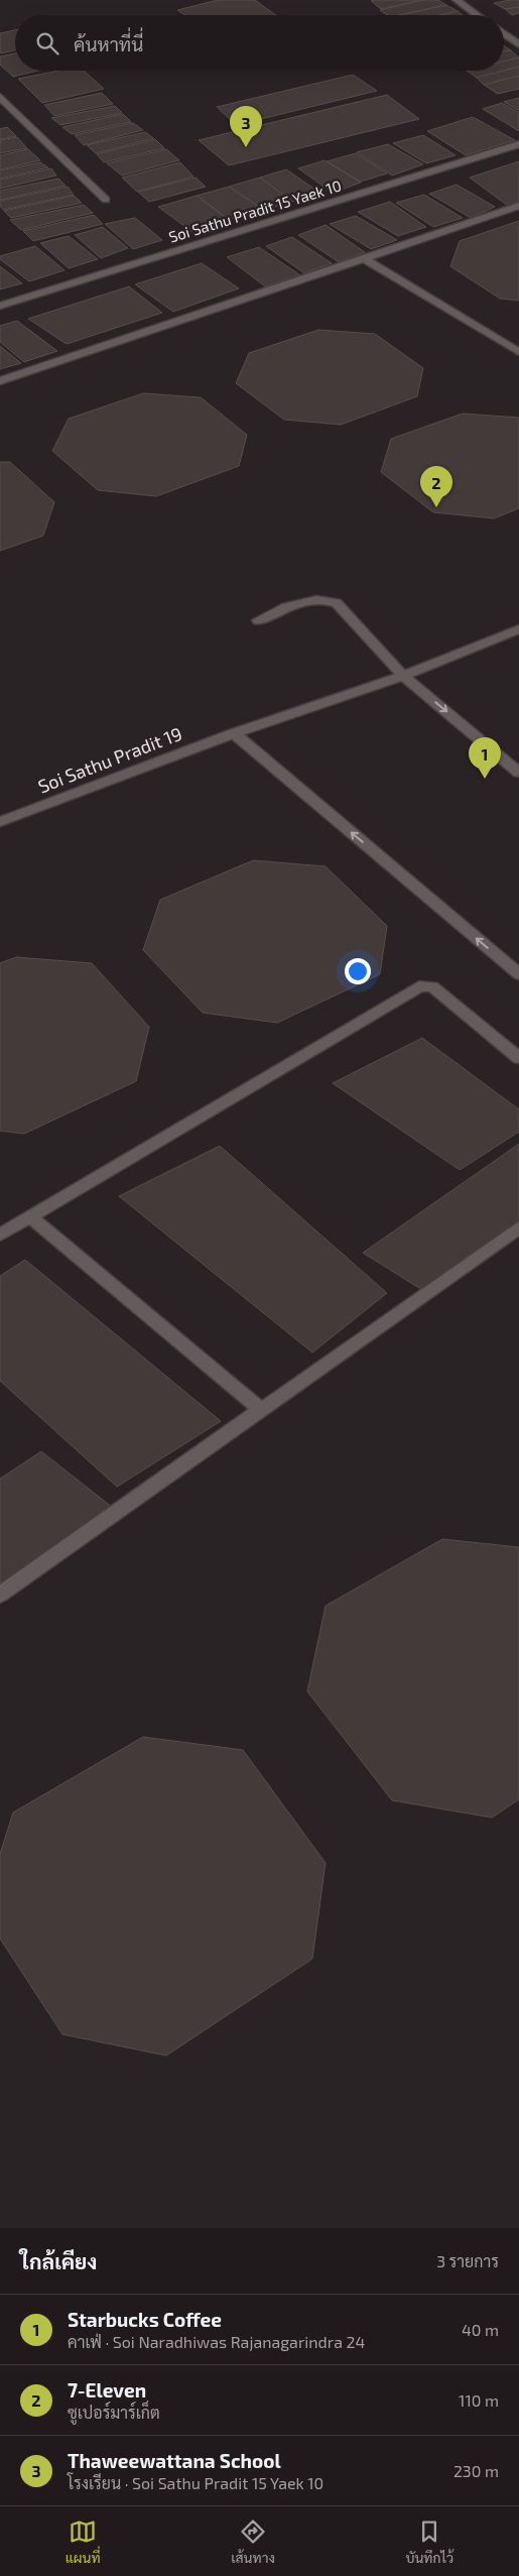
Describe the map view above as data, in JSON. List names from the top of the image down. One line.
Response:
{"streets":{"street":["Soi Sathu Pradit 15 Yaek 10","Soi Sathu Pradit 19"]},"page":{"search":"ค้นหาที่นี่","pins":["3","2","1"],"heading":["ใกล้เคียง","3 รายการ"],"list":[{"mark":"1","name":"Starbucks Coffee","note":"คาเฟ่ · Soi Naradhiwas Rajanagarindra 24","value":"40 m"},{"mark":"2","name":"7-Eleven","note":"ซูเปอร์มาร์เก็ต","value":"110 m"},{"mark":"3","name":"Thaweewattana School","note":"โรงเรียน · Soi Sathu Pradit 15 Yaek 10","value":"230 m"}],"nav":["แผนที่","เส้นทาง","บันทึกไว้"]}}
